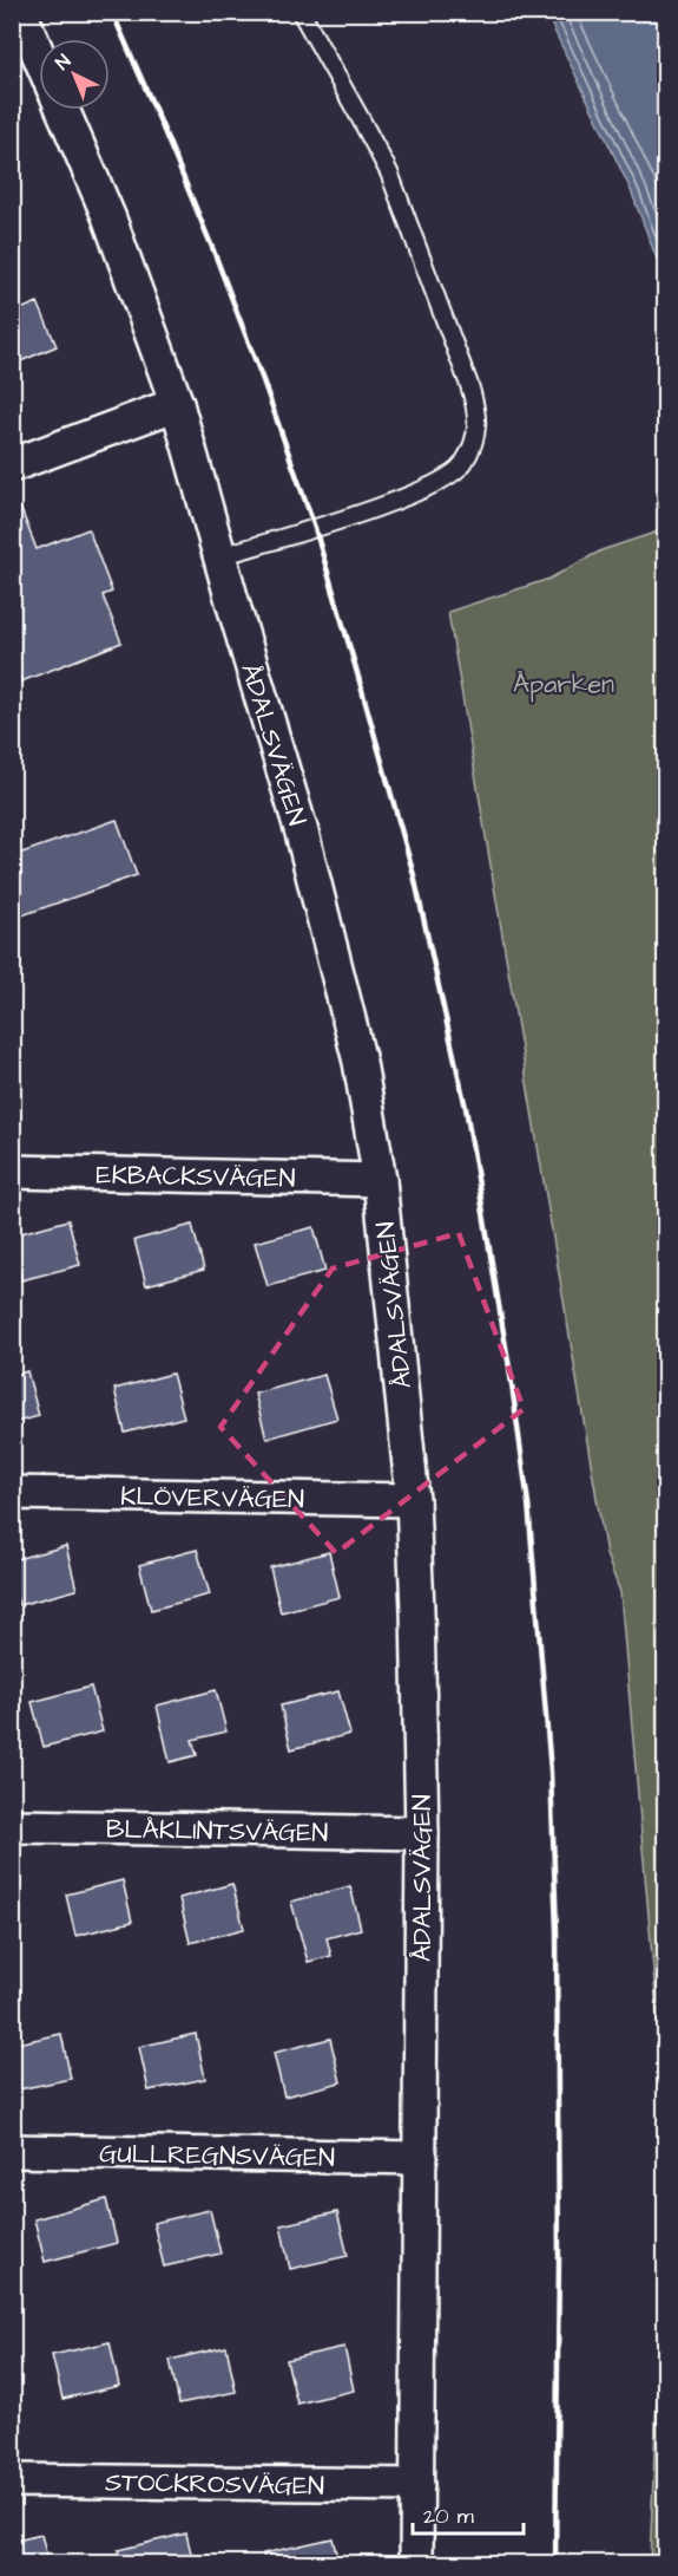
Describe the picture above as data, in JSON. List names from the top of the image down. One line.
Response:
{"streets":{"street":["ÅDALSVÄGEN","EKBACKSVÄGEN","KLÖVERVÄGEN","BLÅKLINTSVÄGEN","GULLREGNSVÄGEN","STOCKROSVÄGEN"]},"crossings":[["ÅDALSVÄGEN","EKBACKSVÄGEN"],["ÅDALSVÄGEN","KLÖVERVÄGEN"],["ÅDALSVÄGEN","BLÅKLINTSVÄGEN"],["ÅDALSVÄGEN","GULLREGNSVÄGEN"],["ÅDALSVÄGEN","STOCKROSVÄGEN"]],"parks":["Åparken"],"scale_bar":"20 m","north":"top left"}
